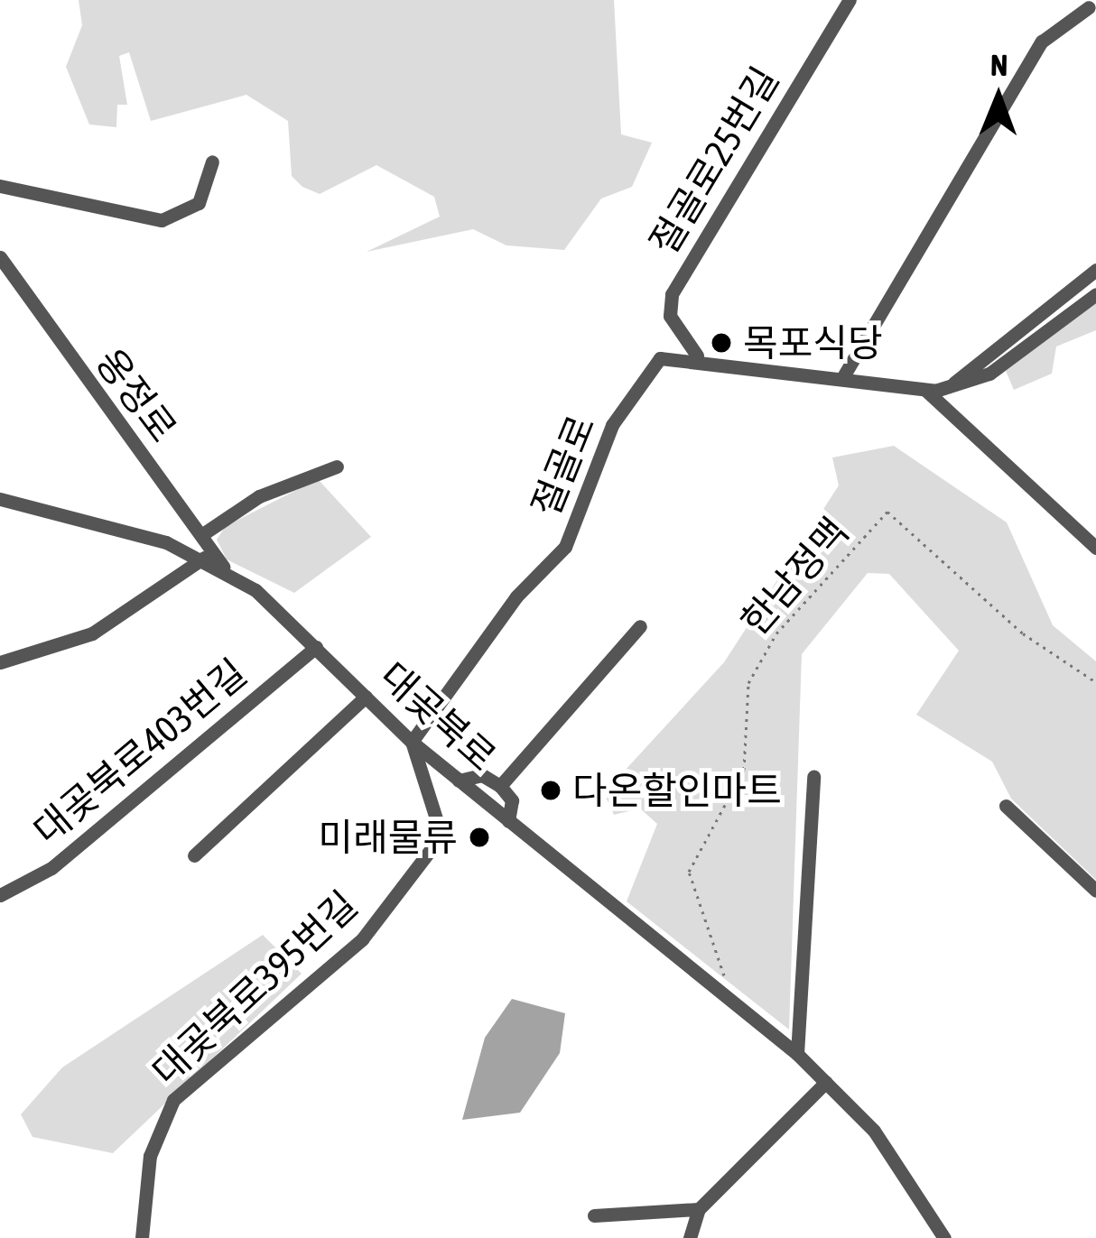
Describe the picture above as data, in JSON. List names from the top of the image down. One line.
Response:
{"streets":{"street":["절골로25번길","옹정로","절골로","대곶북로","대곶북로403번길","대곶북로395번길"],"path":["한남정맥"]},"crossings":[["절골로25번길","절골로"],["옹정로","대곶북로"],["절골로","대곶북로"],["절골로","대곶북로395번길"],["한남정맥","대곶북로"],["대곶북로","대곶북로403번길"],["대곶북로","대곶북로395번길"]],"places":["목포식당","다온할인마트","미래물류"],"north":"top"}
